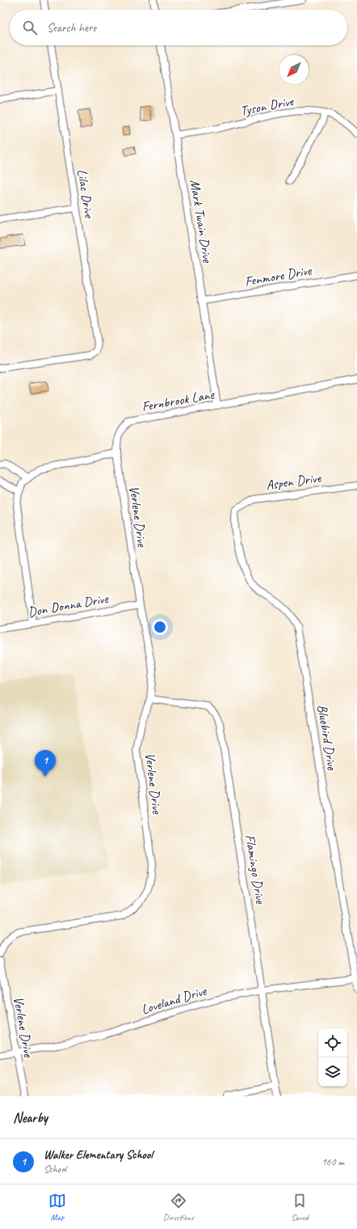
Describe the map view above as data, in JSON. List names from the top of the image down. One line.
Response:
{"streets":{"street":["Tyson Drive","Lilac Drive","Mark Twain Drive","Fenmore Drive","Fernbrook Lane","Aspen Drive","Verlene Drive","Don Donna Drive","Bluebird Drive","Flamingo Drive","Loveland Drive"]},"crossings":[["Tyson Drive","Mark Twain Drive"],["Mark Twain Drive","Fenmore Drive"],["Mark Twain Drive","Fernbrook Lane"],["Fernbrook Lane","Verlene Drive"],["Aspen Drive","Bluebird Drive"],["Verlene Drive","Don Donna Drive"],["Verlene Drive","Flamingo Drive"],["Verlene Drive","Loveland Drive"],["Bluebird Drive","Loveland Drive"],["Flamingo Drive","Loveland Drive"]],"north":"bottom left","page":{"search":"Search here","pins":"1","heading":"Nearby","list":[{"mark":"1","name":"Walker Elementary School","note":"School","value":"160 m"}],"nav":["Map","Directions","Saved"]}}
